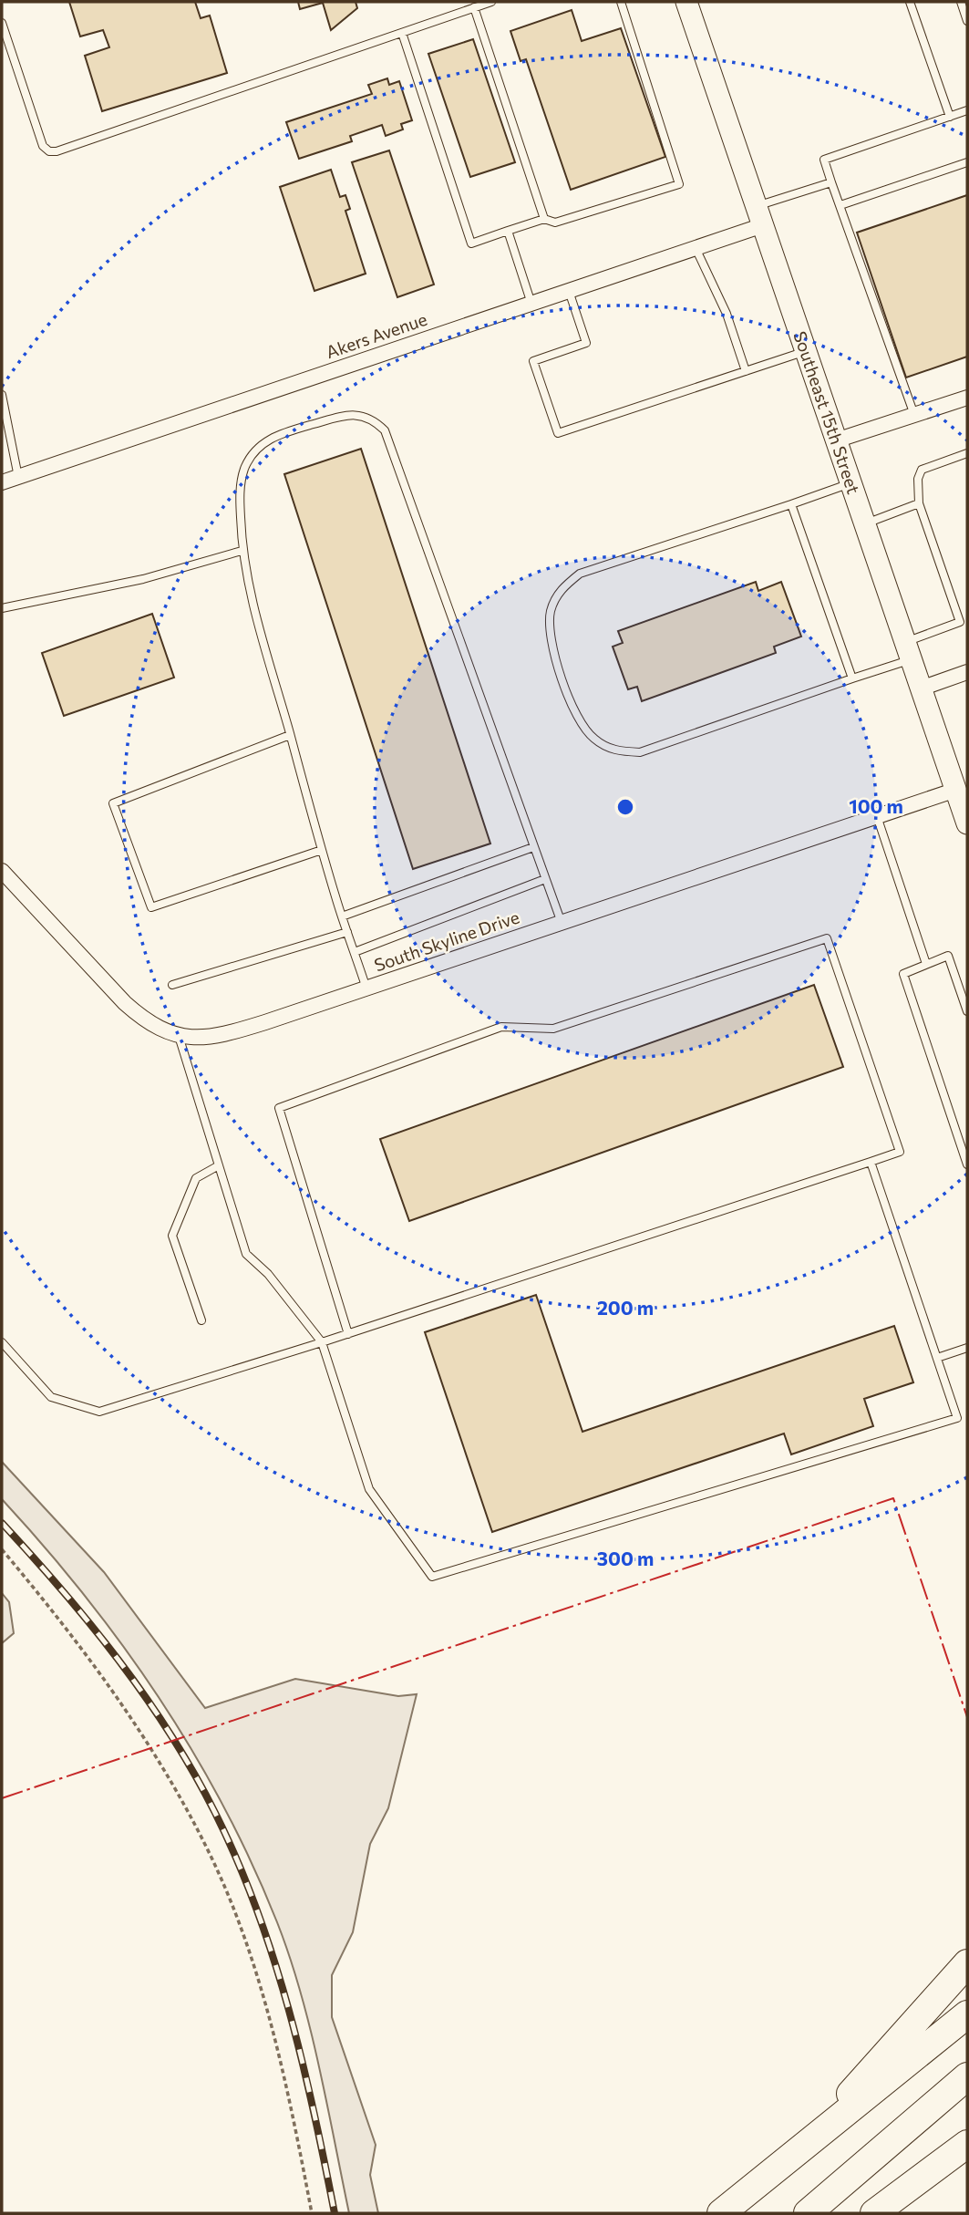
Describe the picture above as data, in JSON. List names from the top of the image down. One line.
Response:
{"streets":{"main road":["Southeast 15th Street"],"street":["Akers Avenue","South Skyline Drive"]},"crossings":[["Akers Avenue","Southeast 15th Street"],["Southeast 15th Street","South Skyline Drive"]],"rings":["100 m","200 m","300 m"]}
